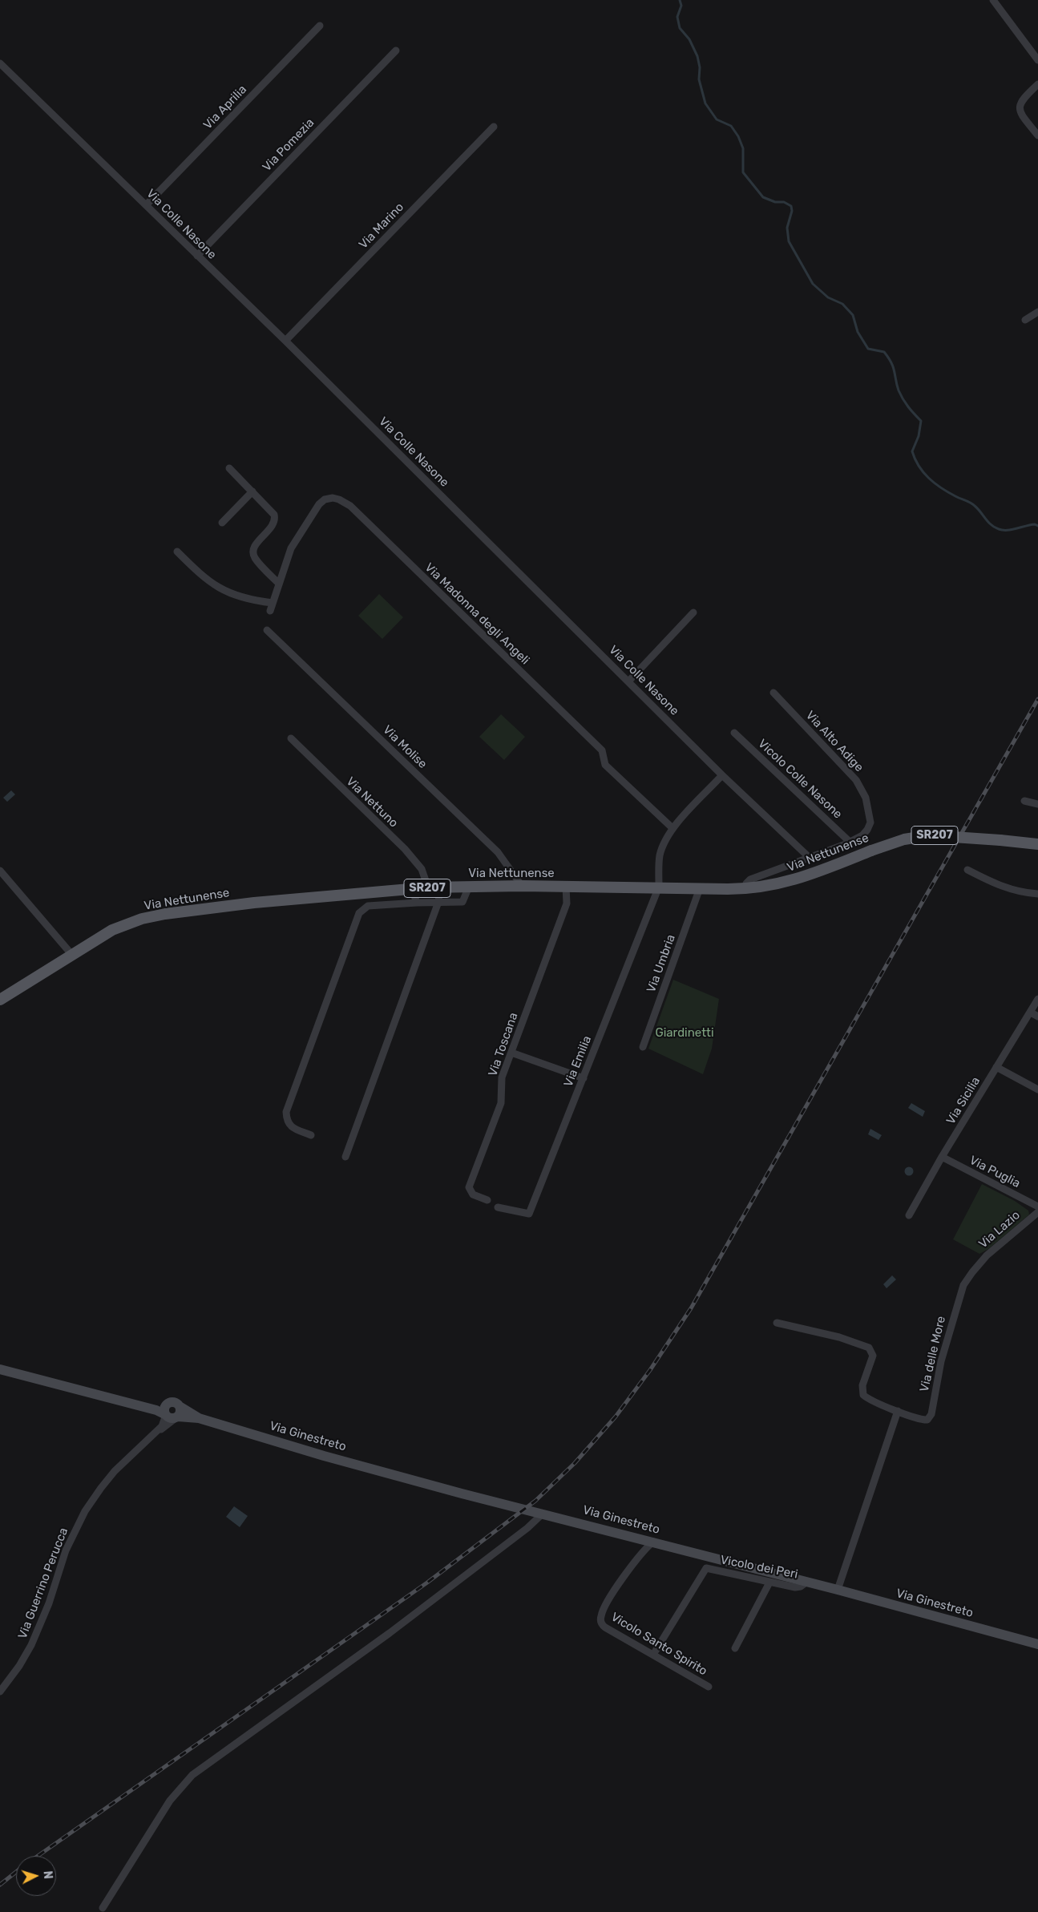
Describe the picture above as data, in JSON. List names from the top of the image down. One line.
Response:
{"streets":{"main road":["SR207","Via Nettunense"],"street":["Via Aprilia","Via Pomezia","Via Colle Nasone","Via Marino","Via Madonna degli Angeli","Via Alto Adige","Via Molise","Vicolo Colle Nasone","Via Nettuno","Via Umbria","Via Toscana","Via Emilia","Via Sicilia","Via Puglia","Via Lazio","Via delle More","Via Ginestreto","Vicolo dei Peri","Via Guerrino Perucca","Vicolo Santo Spirito"]},"crossings":[["Via Aprilia","Via Colle Nasone"],["Via Pomezia","Via Colle Nasone"],["Via Colle Nasone","Via Marino"],["Via Alto Adige","Vicolo Colle Nasone"],["Via Molise","Via Nettunense"],["Via Nettuno","Via Nettunense"],["Via Nettunense","Via Umbria"],["Via Nettunense","Via Toscana"],["Via Nettunense","Via Emilia"],["Via Sicilia","Via Puglia"],["Via Lazio","Via delle More"],["Via Ginestreto","Vicolo dei Peri"],["Via Ginestreto","Via Guerrino Perucca"],["Via Ginestreto","Vicolo Santo Spirito"]],"parks":["Giardinetti"],"north":"right"}
